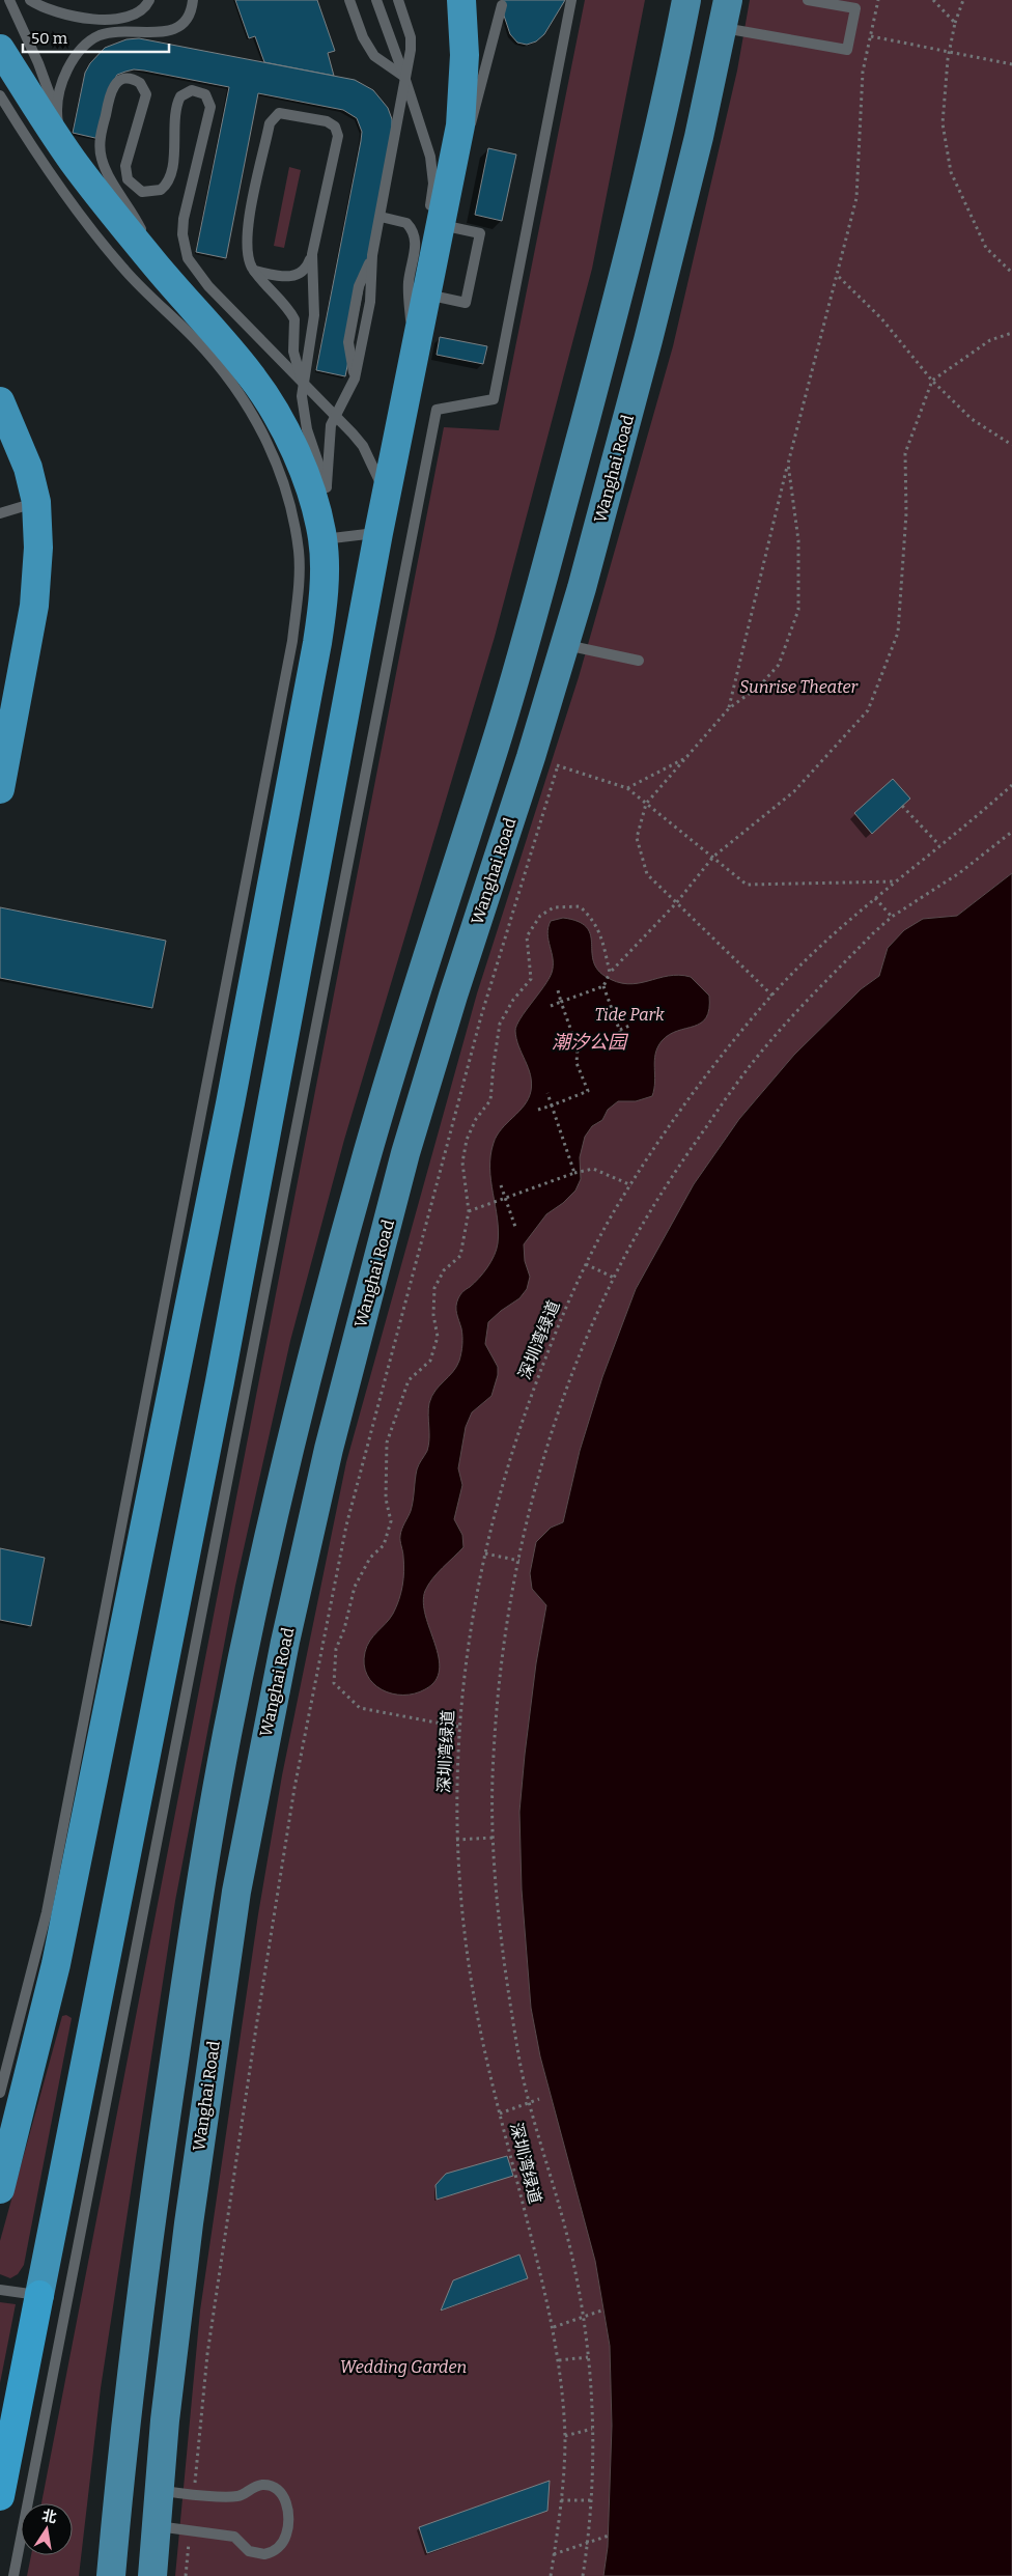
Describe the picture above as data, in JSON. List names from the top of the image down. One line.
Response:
{"streets":{"main road":["Wanghai Road"],"path":["深圳湾绿道"]},"water":["潮汐公园"],"parks":["Sunrise Theater","Tide Park","Wedding Garden"],"scale_bar":"50 m","north":"top"}
